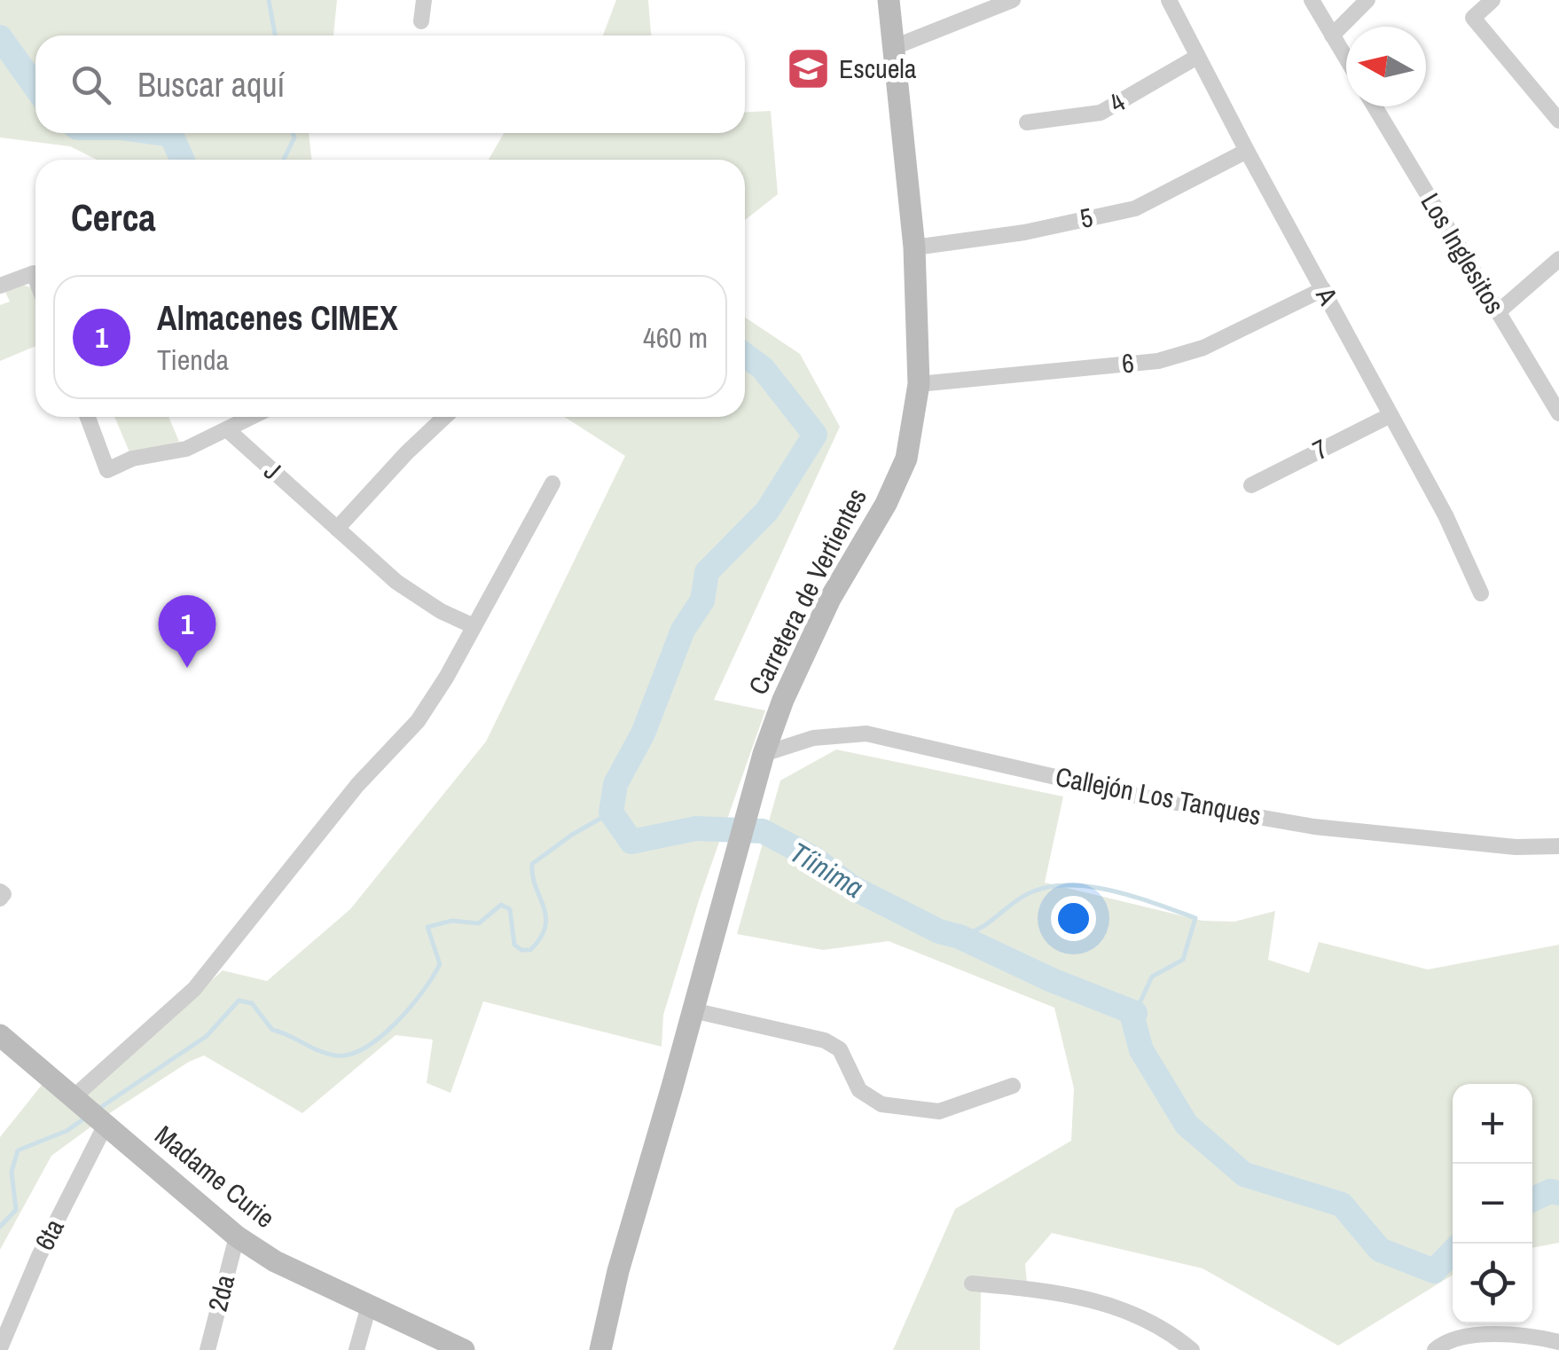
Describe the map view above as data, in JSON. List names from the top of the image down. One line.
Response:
{"streets":{"main road":["Carretera de Vertientes","Madame Curie"],"street":["4","5","Los Inglesitos","A","6","7","J","Callejón Los Tanques","6ta","2da"]},"crossings":[["4","A"],["5","A"],["5","Carretera de Vertientes"],["A","6"],["A","7"],["6","Carretera de Vertientes"],["Carretera de Vertientes","Callejón Los Tanques"],["Madame Curie","6ta"],["Madame Curie","2da"]],"water":["Tíinima"],"places":{"school or university":["Escuela"]},"north":"left","page":{"search":"Buscar aquí","heading":"Cerca","list":[{"mark":"1","name":"Almacenes CIMEX","note":"Tienda","value":"460 m"}],"pins":"1","map_buttons":["+","−"]}}
